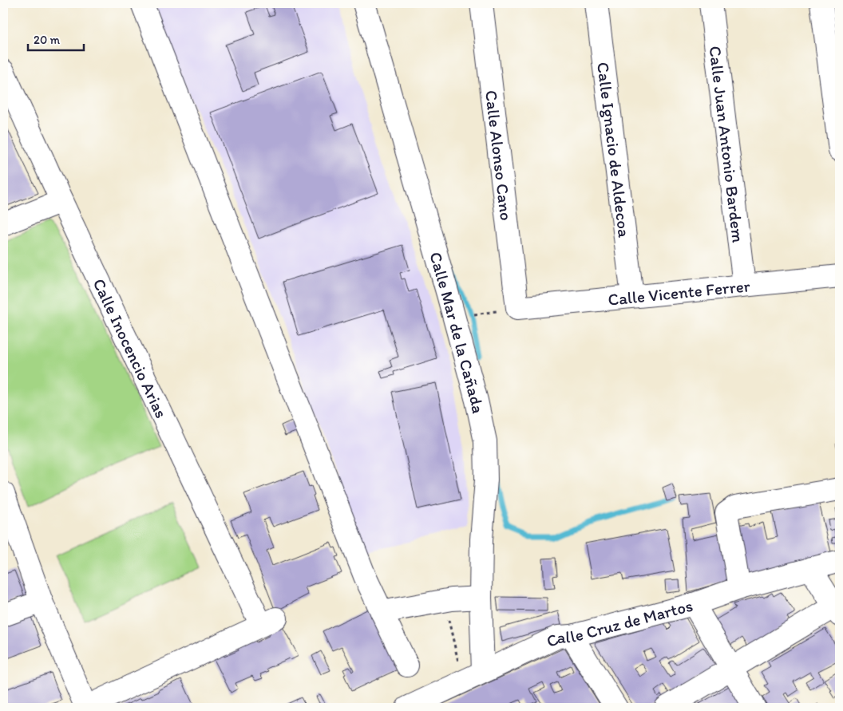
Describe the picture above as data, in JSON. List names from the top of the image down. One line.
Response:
{"streets":{"street":["Calle Juan Antonio Bardem","Calle Ignacio de Aldecoa","Calle Alonso Cano","Calle Vicente Ferrer","Calle Mar de la Cañada","Calle Inocencio Arias","Calle Cruz de Martos"]},"crossings":[["Calle Juan Antonio Bardem","Calle Vicente Ferrer"],["Calle Ignacio de Aldecoa","Calle Vicente Ferrer"],["Calle Alonso Cano","Calle Vicente Ferrer"],["Calle Mar de la Cañada","Calle Cruz de Martos"]],"scale_bar":"20 m"}
